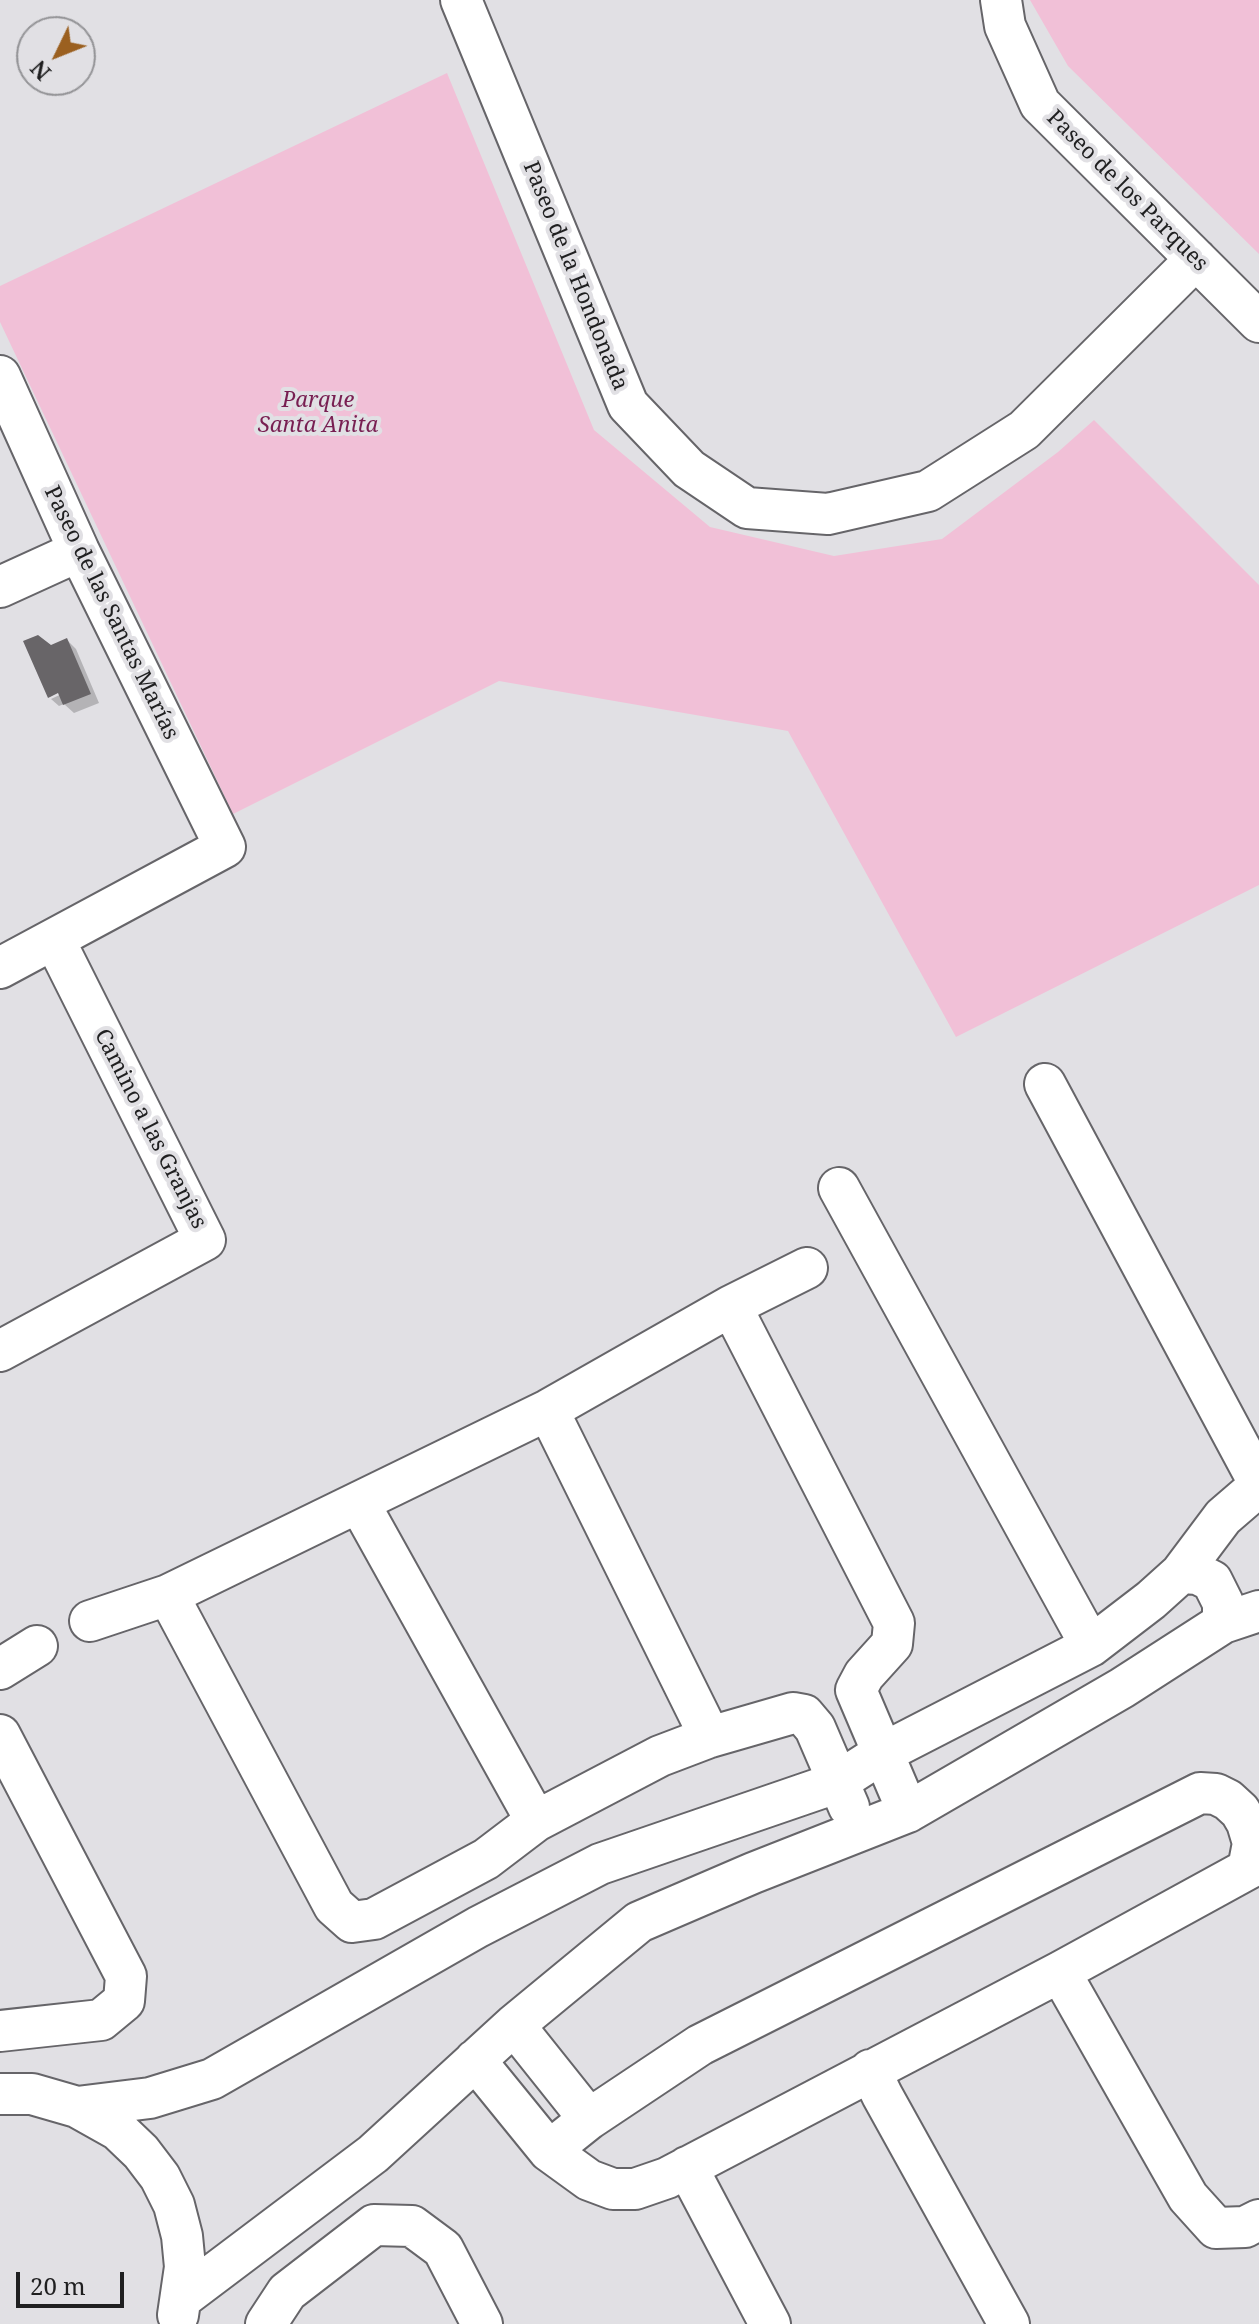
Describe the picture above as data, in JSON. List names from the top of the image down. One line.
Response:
{"streets":{"street":["Paseo de los Parques","Paseo de la Hondonada","Paseo de las Santas Marías","Camino a las Granjas"]},"crossings":[["Paseo de los Parques","Paseo de la Hondonada"],["Paseo de las Santas Marías","Camino a las Granjas"]],"parks":["Parque Santa Anita"],"scale_bar":"20 m","north":"bottom left"}
